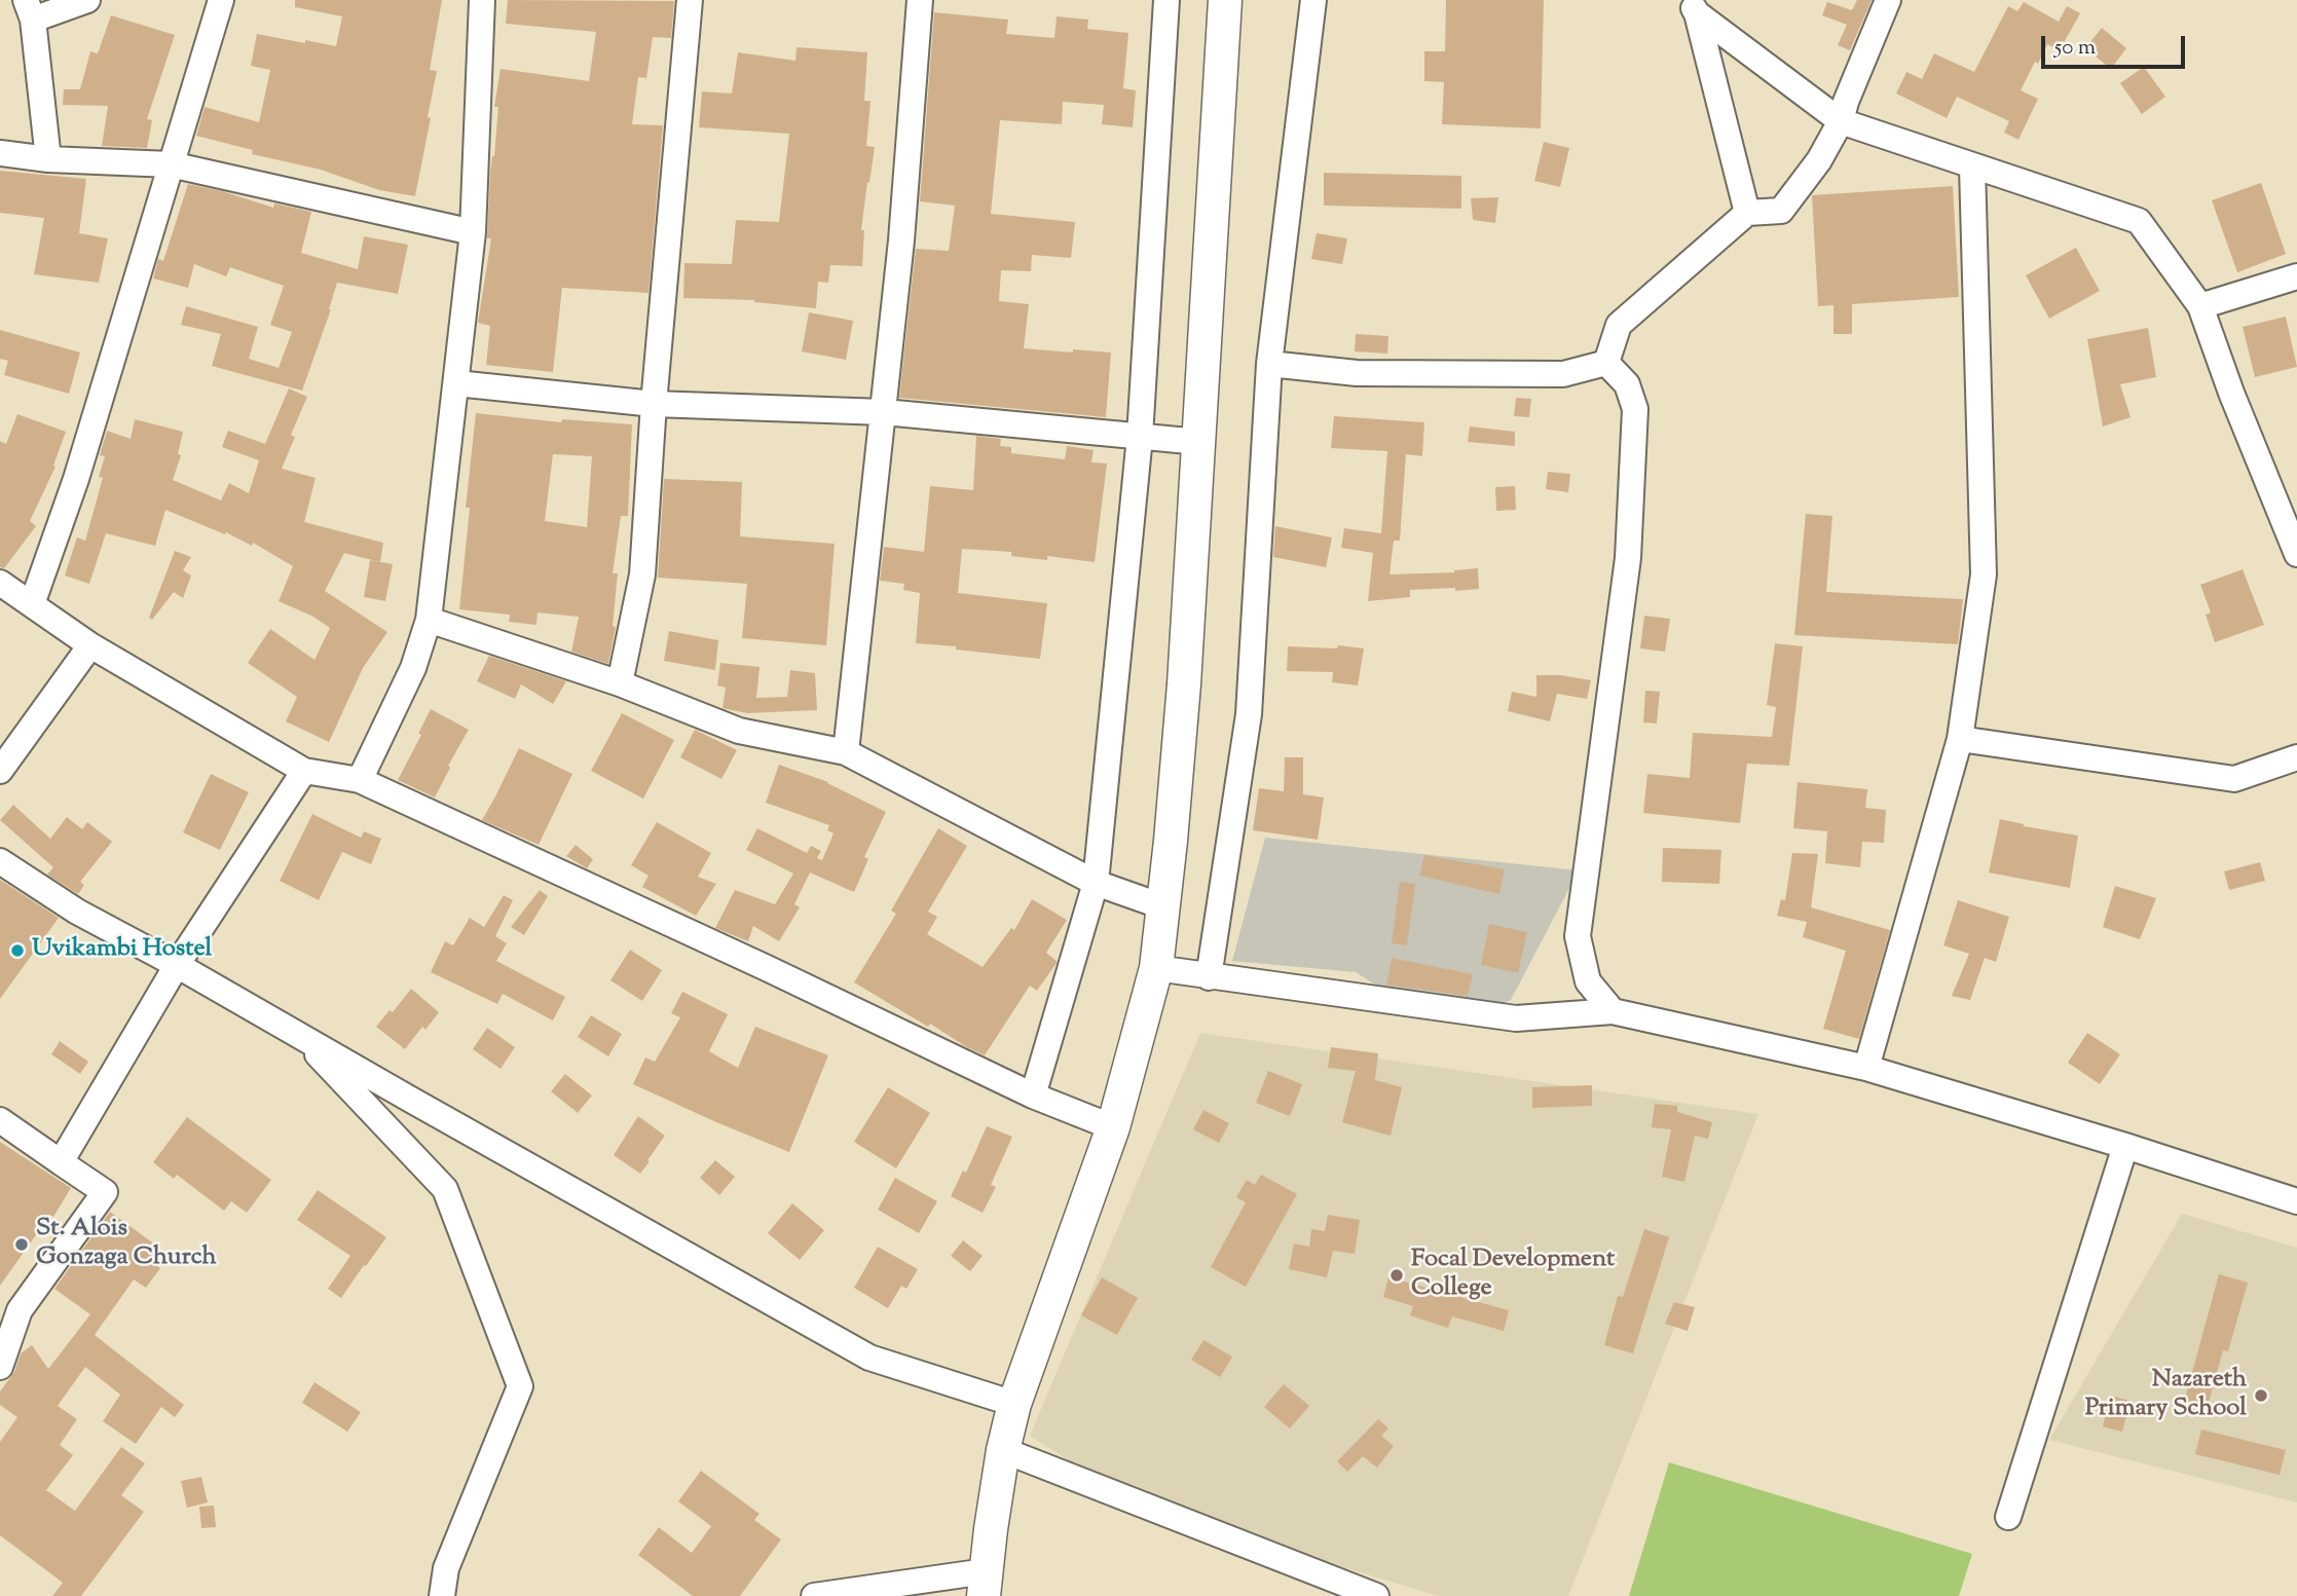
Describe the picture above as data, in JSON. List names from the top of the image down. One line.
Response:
{"places":["Uvikambi Hostel","St. Alois Gonzaga Church","Focal Development College","Nazareth Primary School"],"scale_bar":"50 m"}
